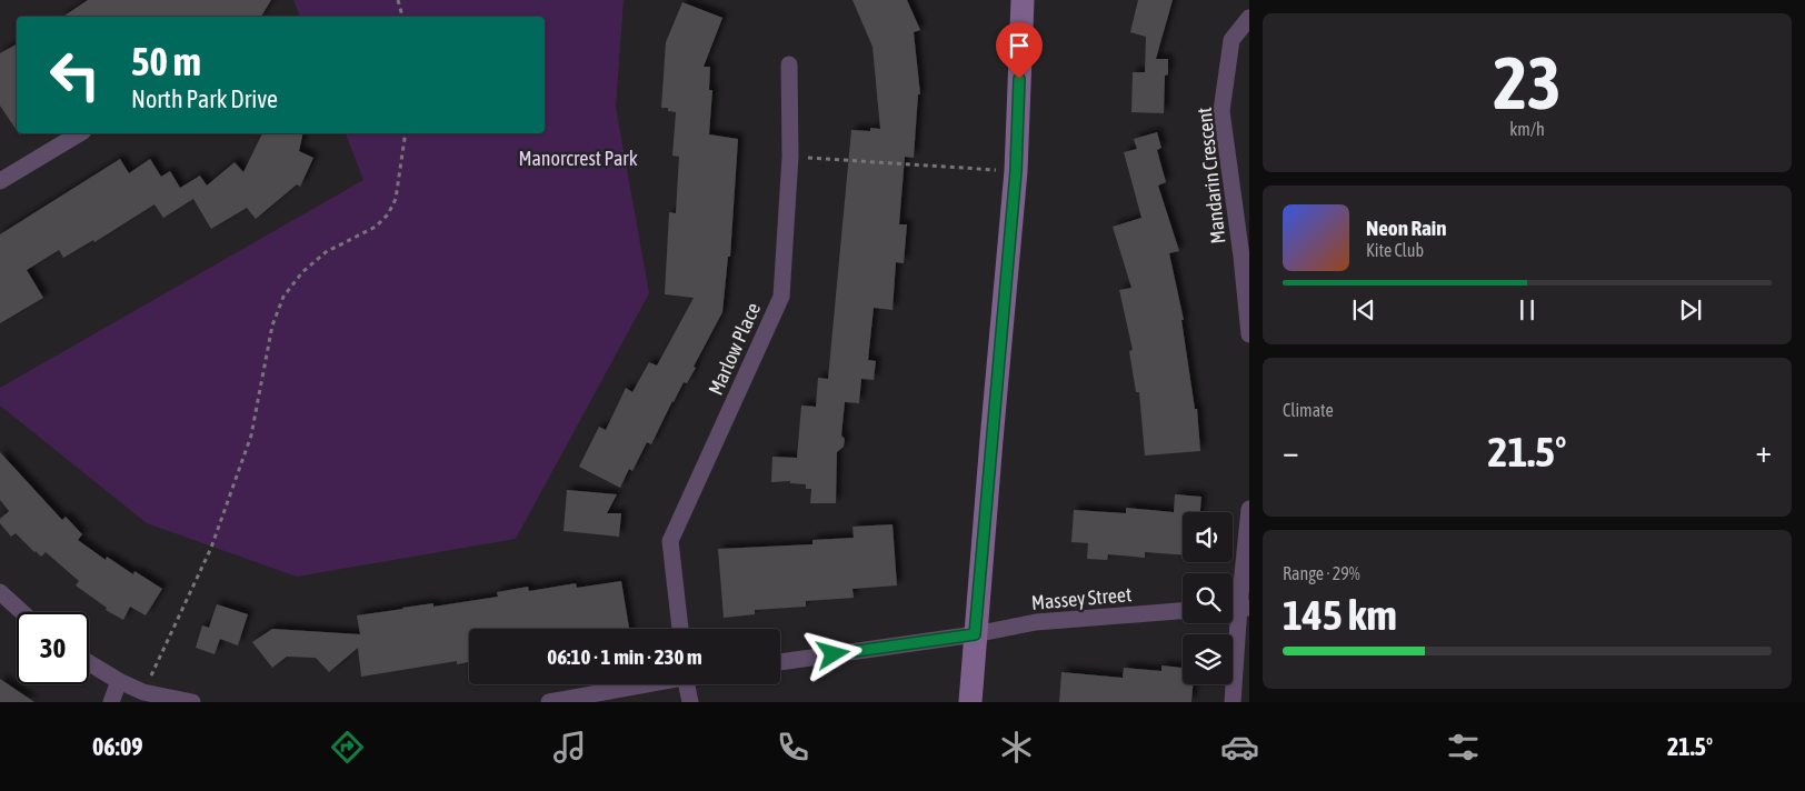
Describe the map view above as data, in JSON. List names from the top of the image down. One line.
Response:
{"streets":{"street":["Mandarin Crescent","Marlow Place","Massey Street"]},"parks":["Manorcrest Park"],"page":{"tile":[["23","km/h"],"Climate",["Range · 29%","145 km"]],"turn":["50 m","North Park Drive"],"song":["Neon Rain","Kite Club"],"heat":["−","21.5°","+"],"limit":"30","trip":"06:10 · 1 min · 230 m","tabs":["06:09","21.5°"]}}
